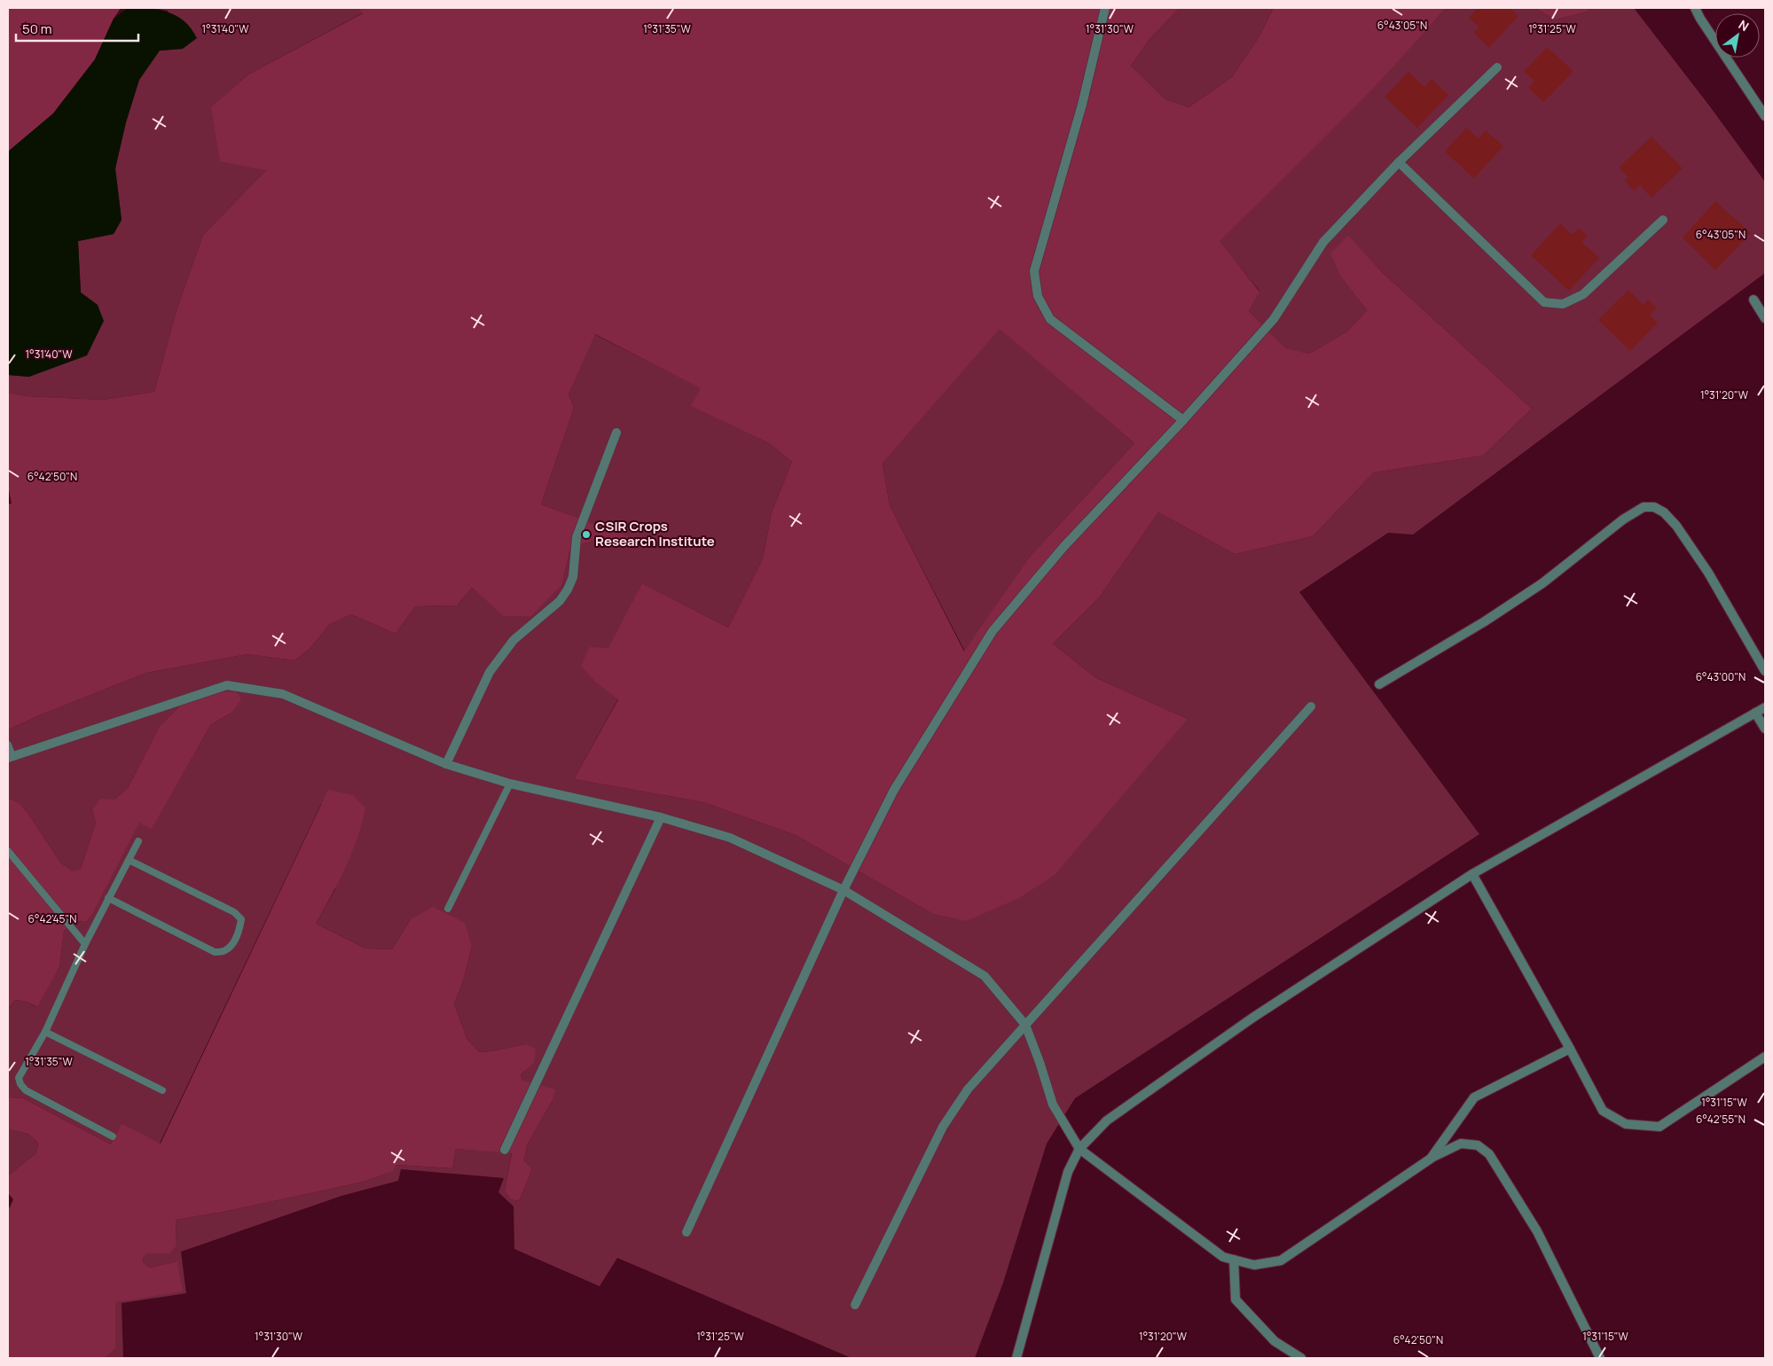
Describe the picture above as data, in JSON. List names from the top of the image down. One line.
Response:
{"places":["CSIR Crops Research Institute"],"scale_bar":"50 m","north":"top right","coordinates":["6°43'05\"N","1°31'30\"W","1°31'40\"W","1°31'35\"W","1°31'25\"W","1°31'20\"W","6°42'50\"N","6°43'00\"N","6°42'45\"N","1°31'15\"W","6°42'55\"N"]}
